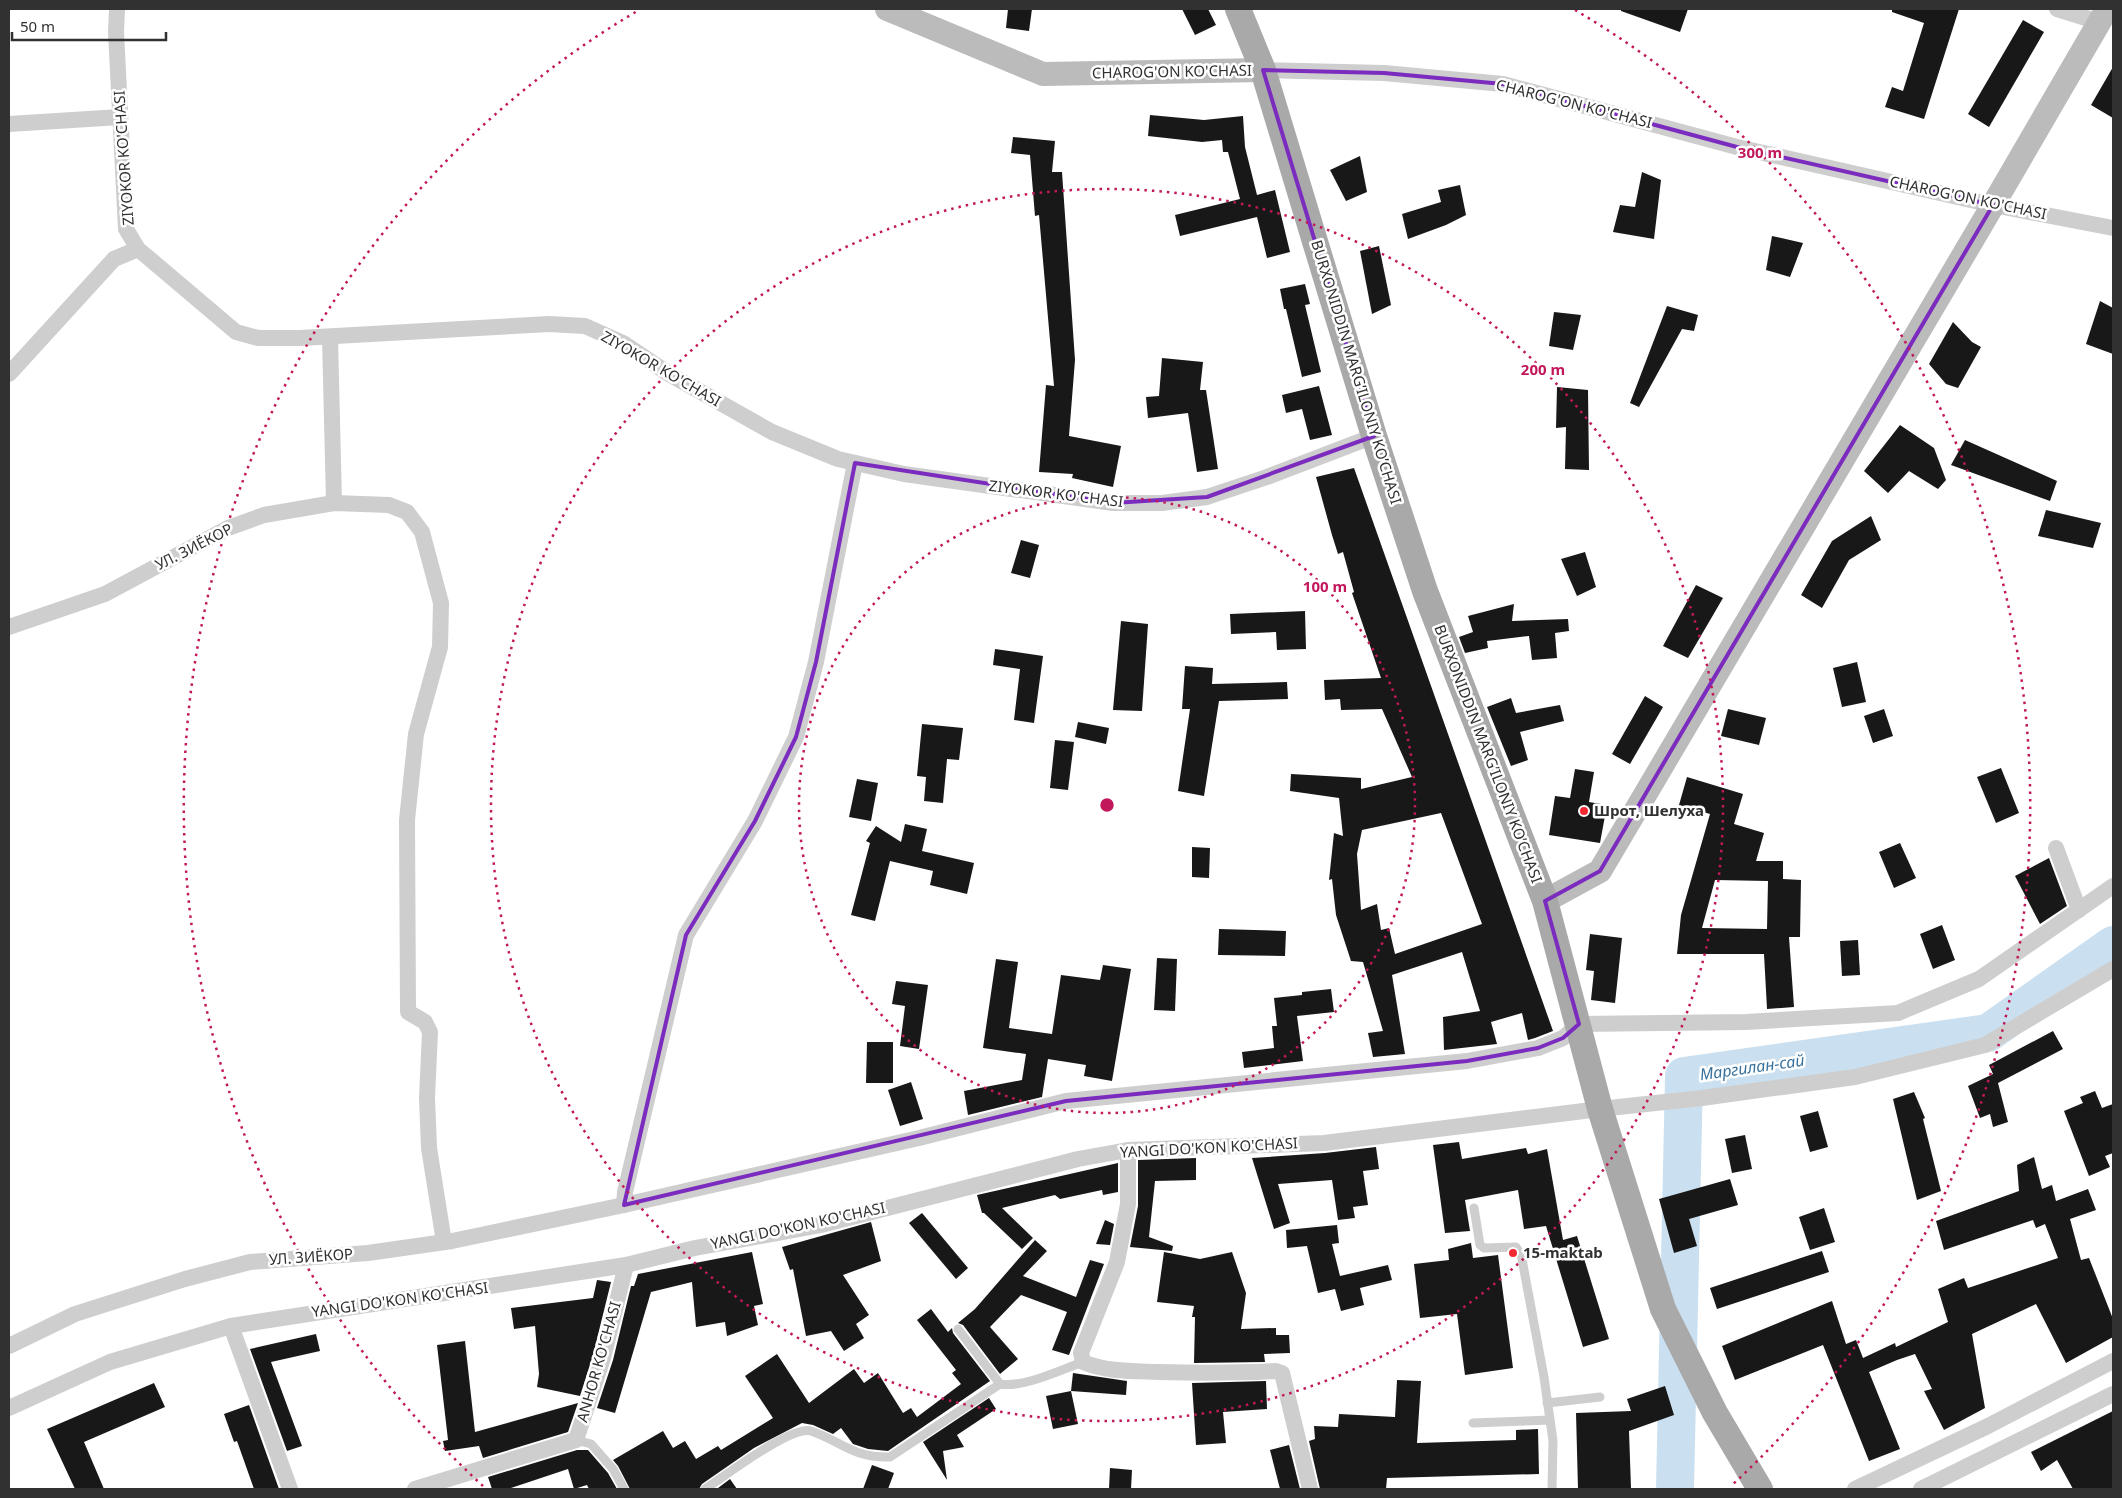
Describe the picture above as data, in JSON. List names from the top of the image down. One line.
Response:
{"streets":{"main road":["CHAROG'ON KO'CHASI","BURXONIDDIN MARG’ILONIY KO’CHASI"],"street":["ZIYOKOR KO'CHASI","УЛ. ЗИЁКОР","YANGI DO'KON KO'CHASI","ANHOR KO'CHASI"]},"crossings":[["CHAROG'ON KO'CHASI","BURXONIDDIN MARG’ILONIY KO’CHASI"],["ZIYOKOR KO'CHASI","BURXONIDDIN MARG’ILONIY KO’CHASI"],["BURXONIDDIN MARG’ILONIY KO’CHASI","УЛ. ЗИЁКОР"],["BURXONIDDIN MARG’ILONIY KO’CHASI","YANGI DO'KON KO'CHASI"],["YANGI DO'KON KO'CHASI","ANHOR KO'CHASI"]],"water":["Маргилан-сай"],"places":["Шрот, Шелуха","15-maktab"],"scale_bar":"50 m","rings":["300 m","200 m","100 m"]}
